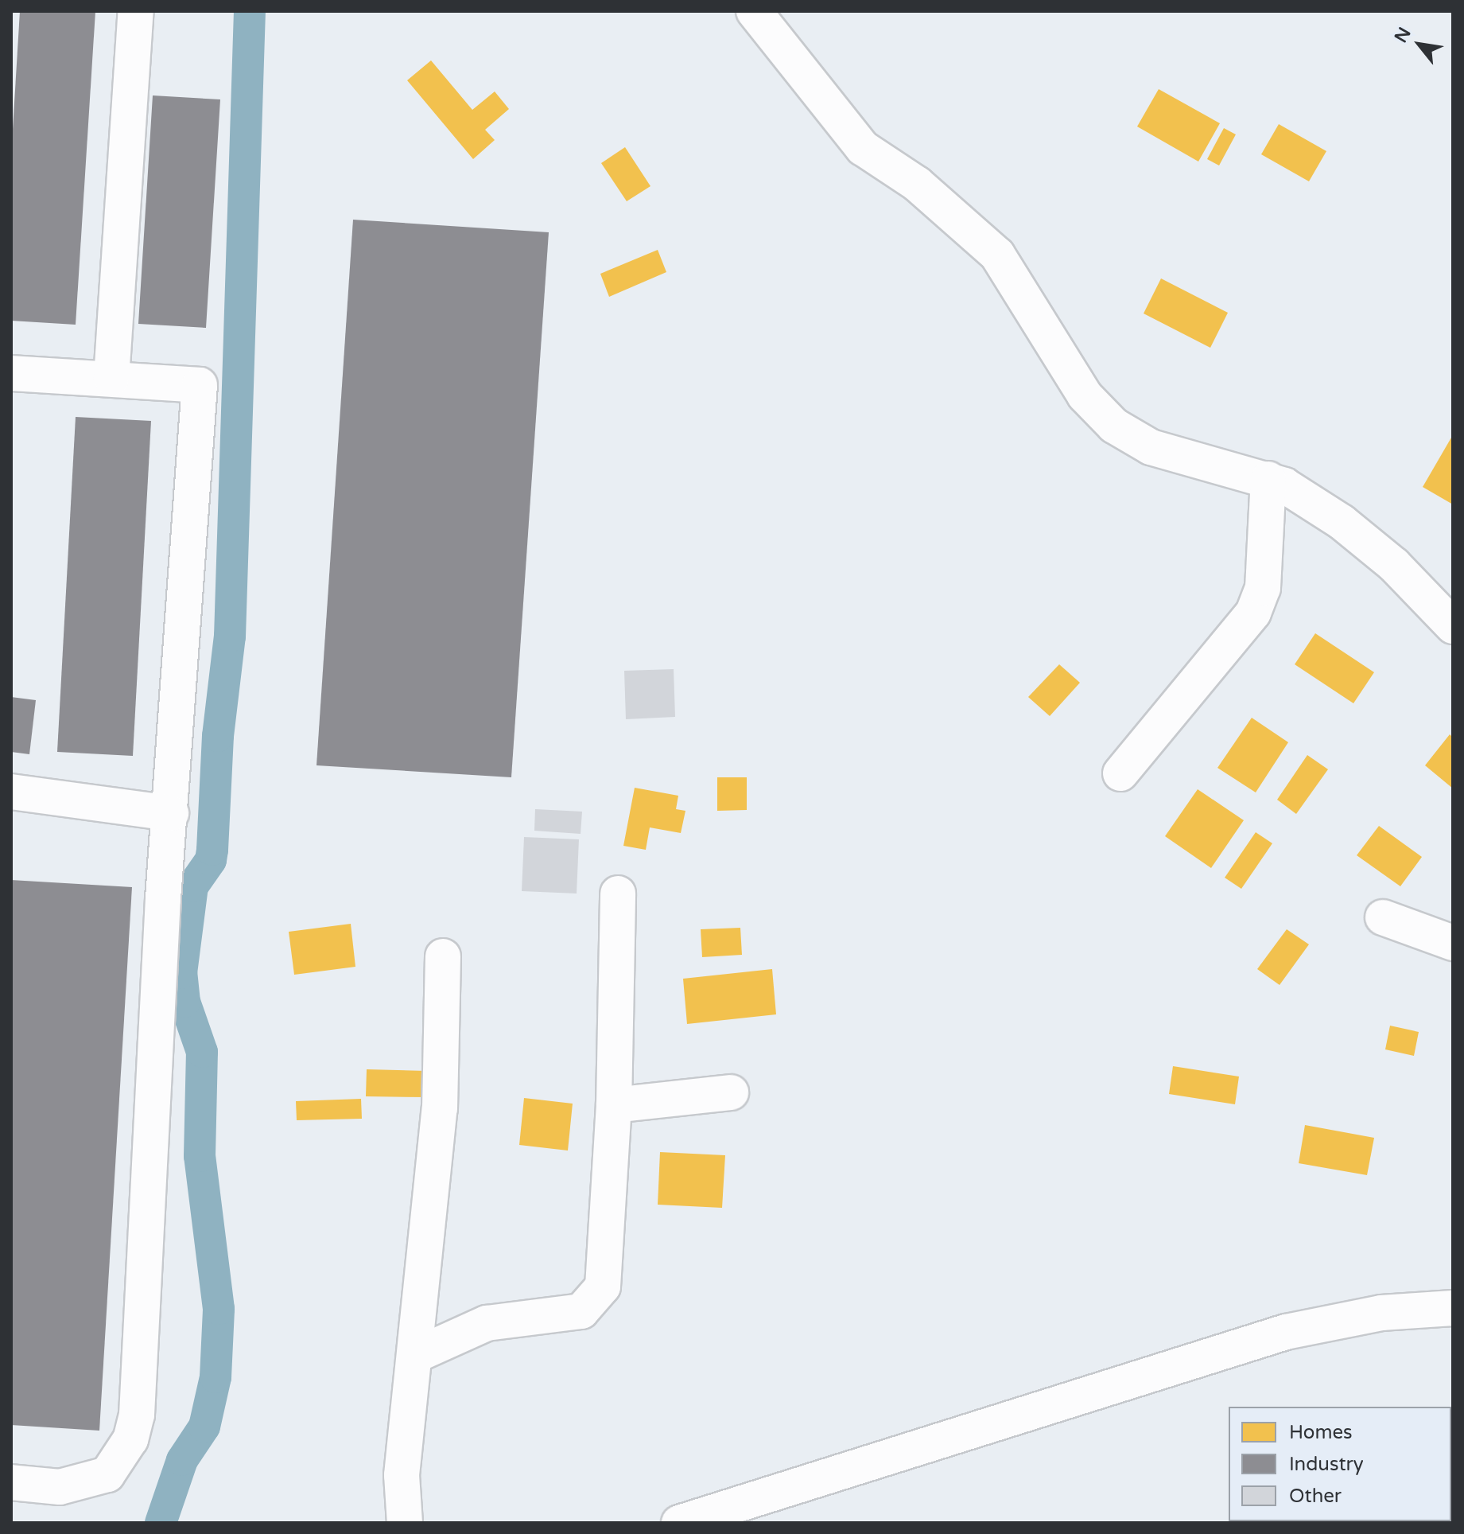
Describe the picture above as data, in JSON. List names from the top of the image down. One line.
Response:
{"legend":["Homes","Industry","Other"],"north":"top left"}
